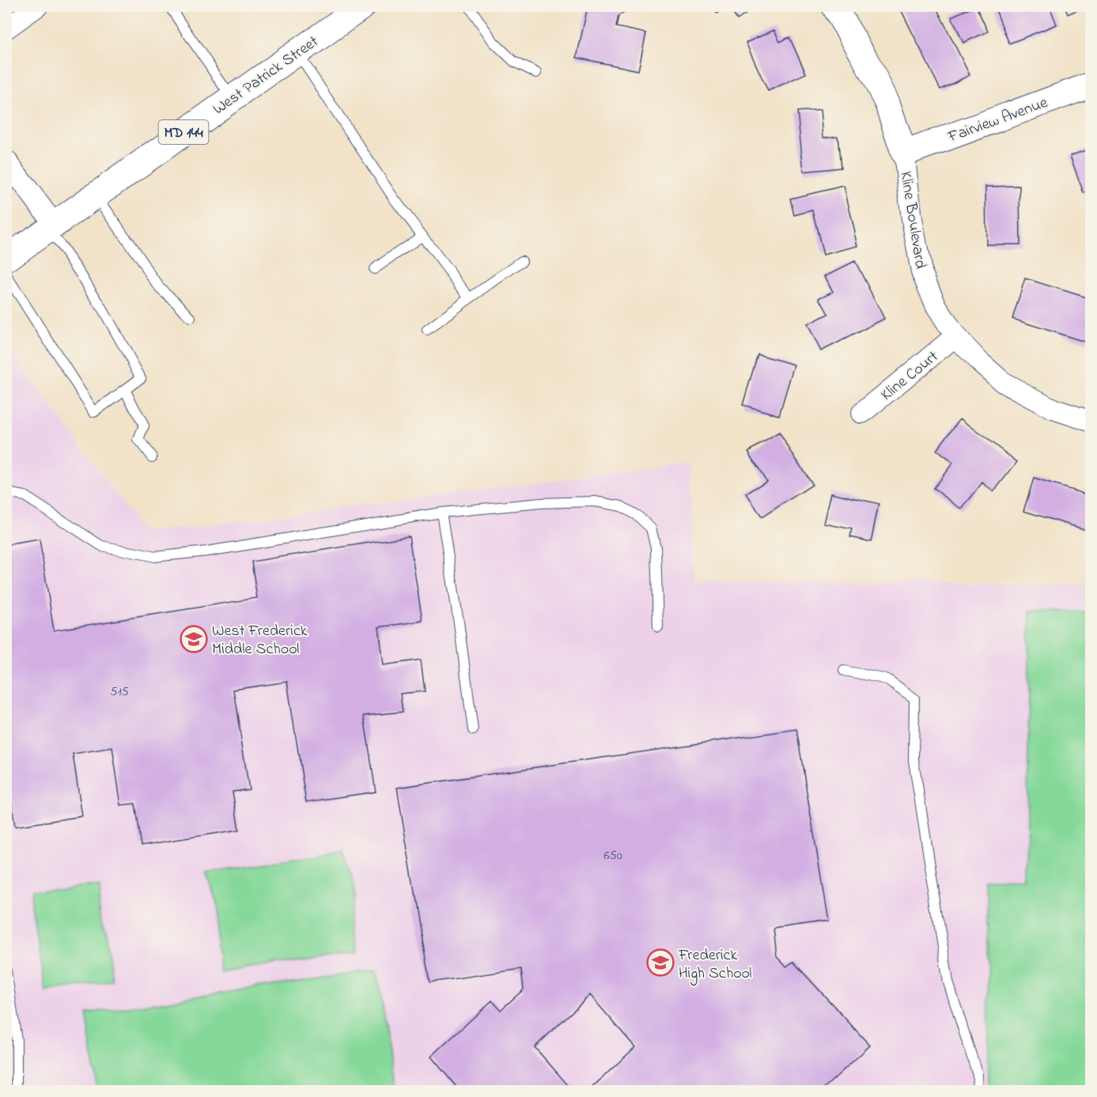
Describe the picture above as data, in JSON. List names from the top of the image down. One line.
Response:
{"streets":{"main road":["West Patrick Street","MD 144"],"street":["Fairview Avenue","Kline Boulevard","Kline Court"]},"crossings":[["Fairview Avenue","Kline Boulevard"],["Kline Boulevard","Kline Court"]],"places":{"school or university":["West Frederick Middle School","Frederick High School"]},"house_numbers":["515","650"]}
